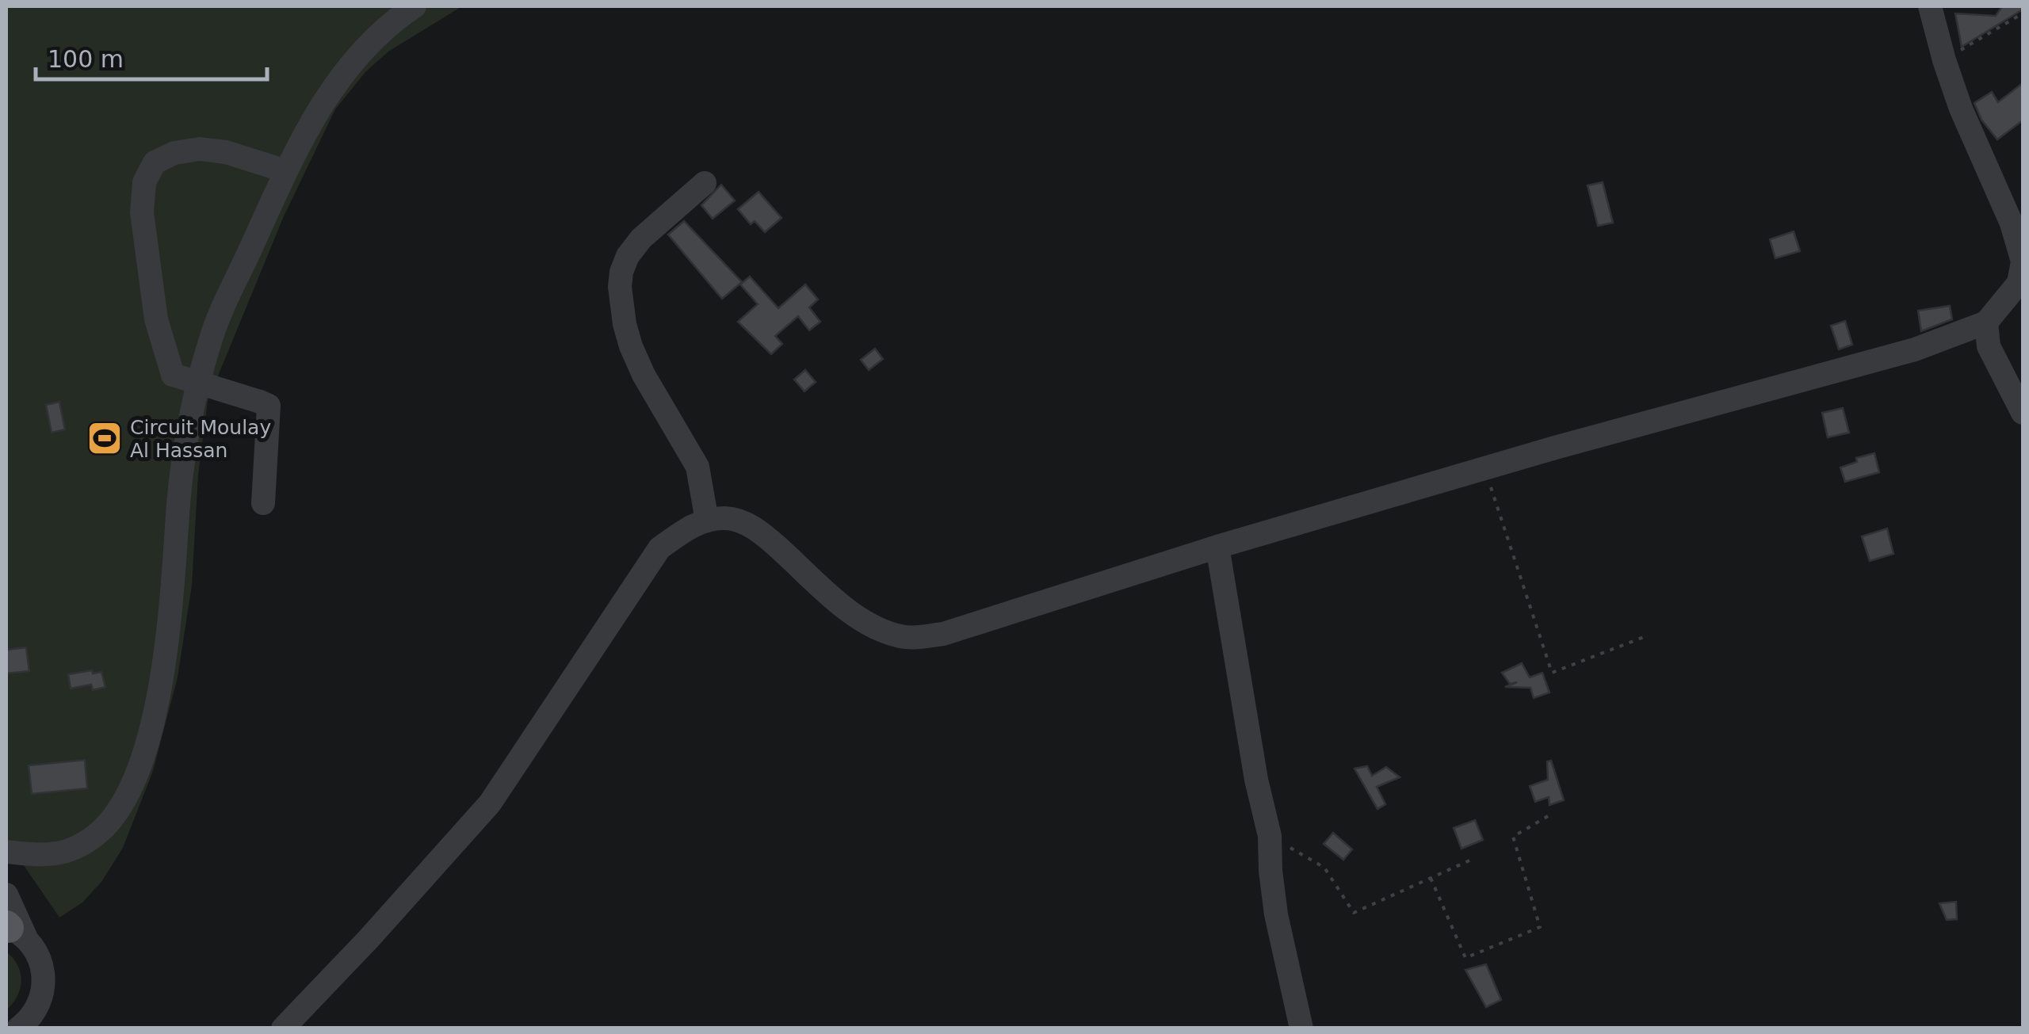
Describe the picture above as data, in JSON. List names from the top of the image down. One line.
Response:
{"places":{"sports":["Circuit Moulay Al Hassan"]},"scale_bar":"100 m"}
